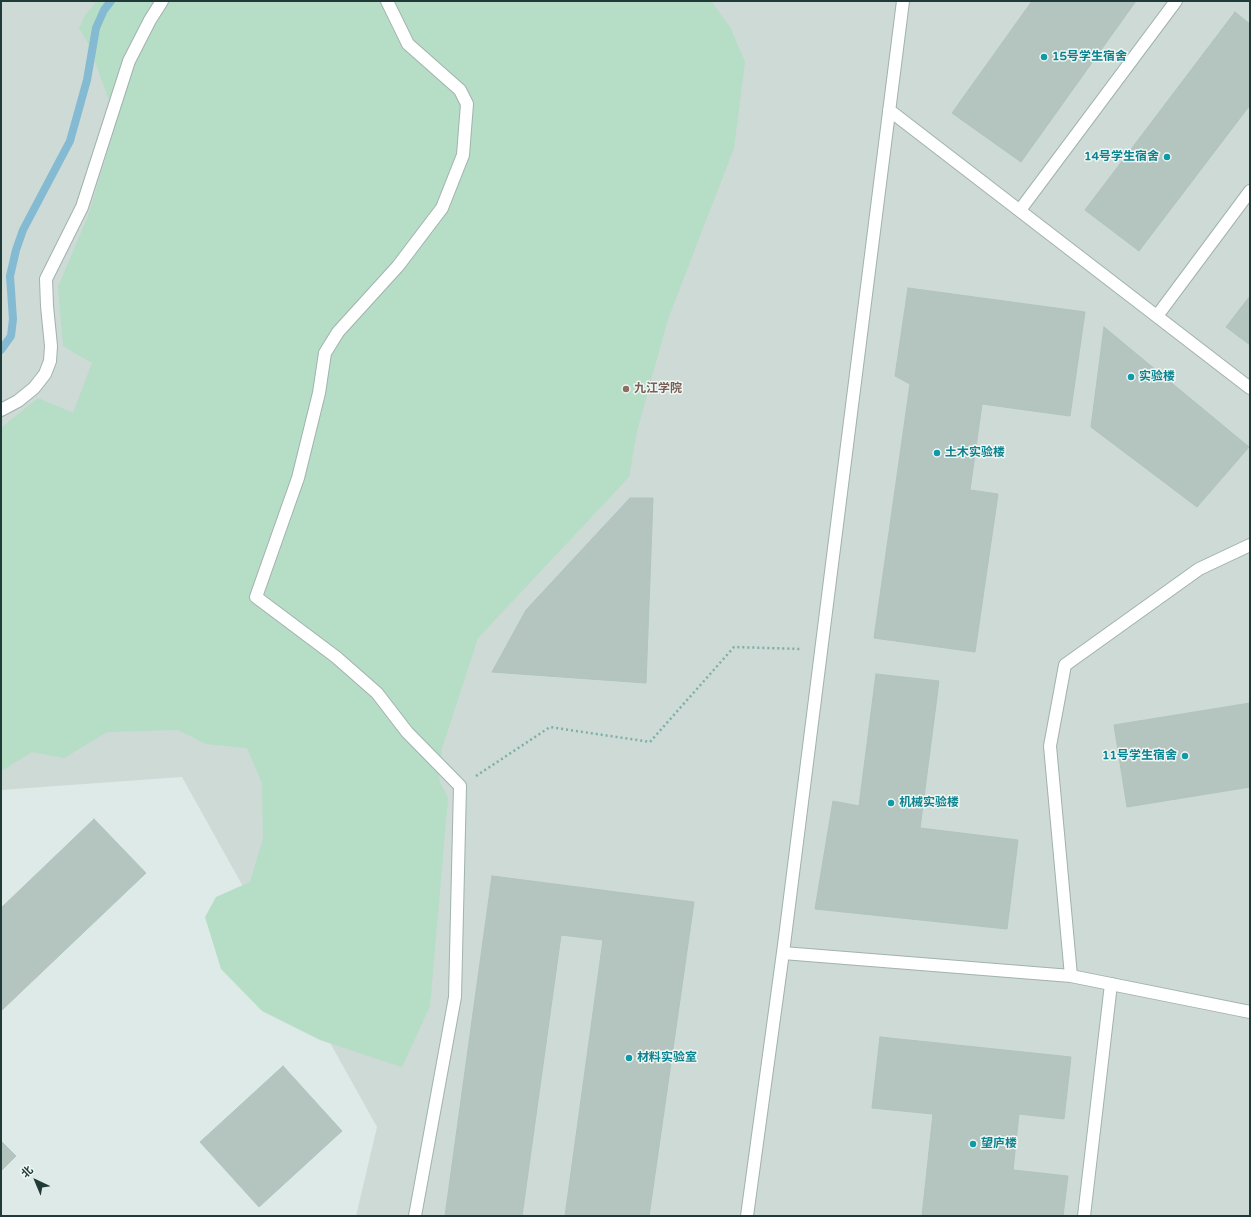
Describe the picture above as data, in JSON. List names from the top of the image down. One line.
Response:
{"places":["15号学生宿舍","14号学生宿舍","实验楼","九江学院","土木实验楼","11号学生宿舍","机械实验楼","材料实验室","望庐楼"],"north":"top left"}
